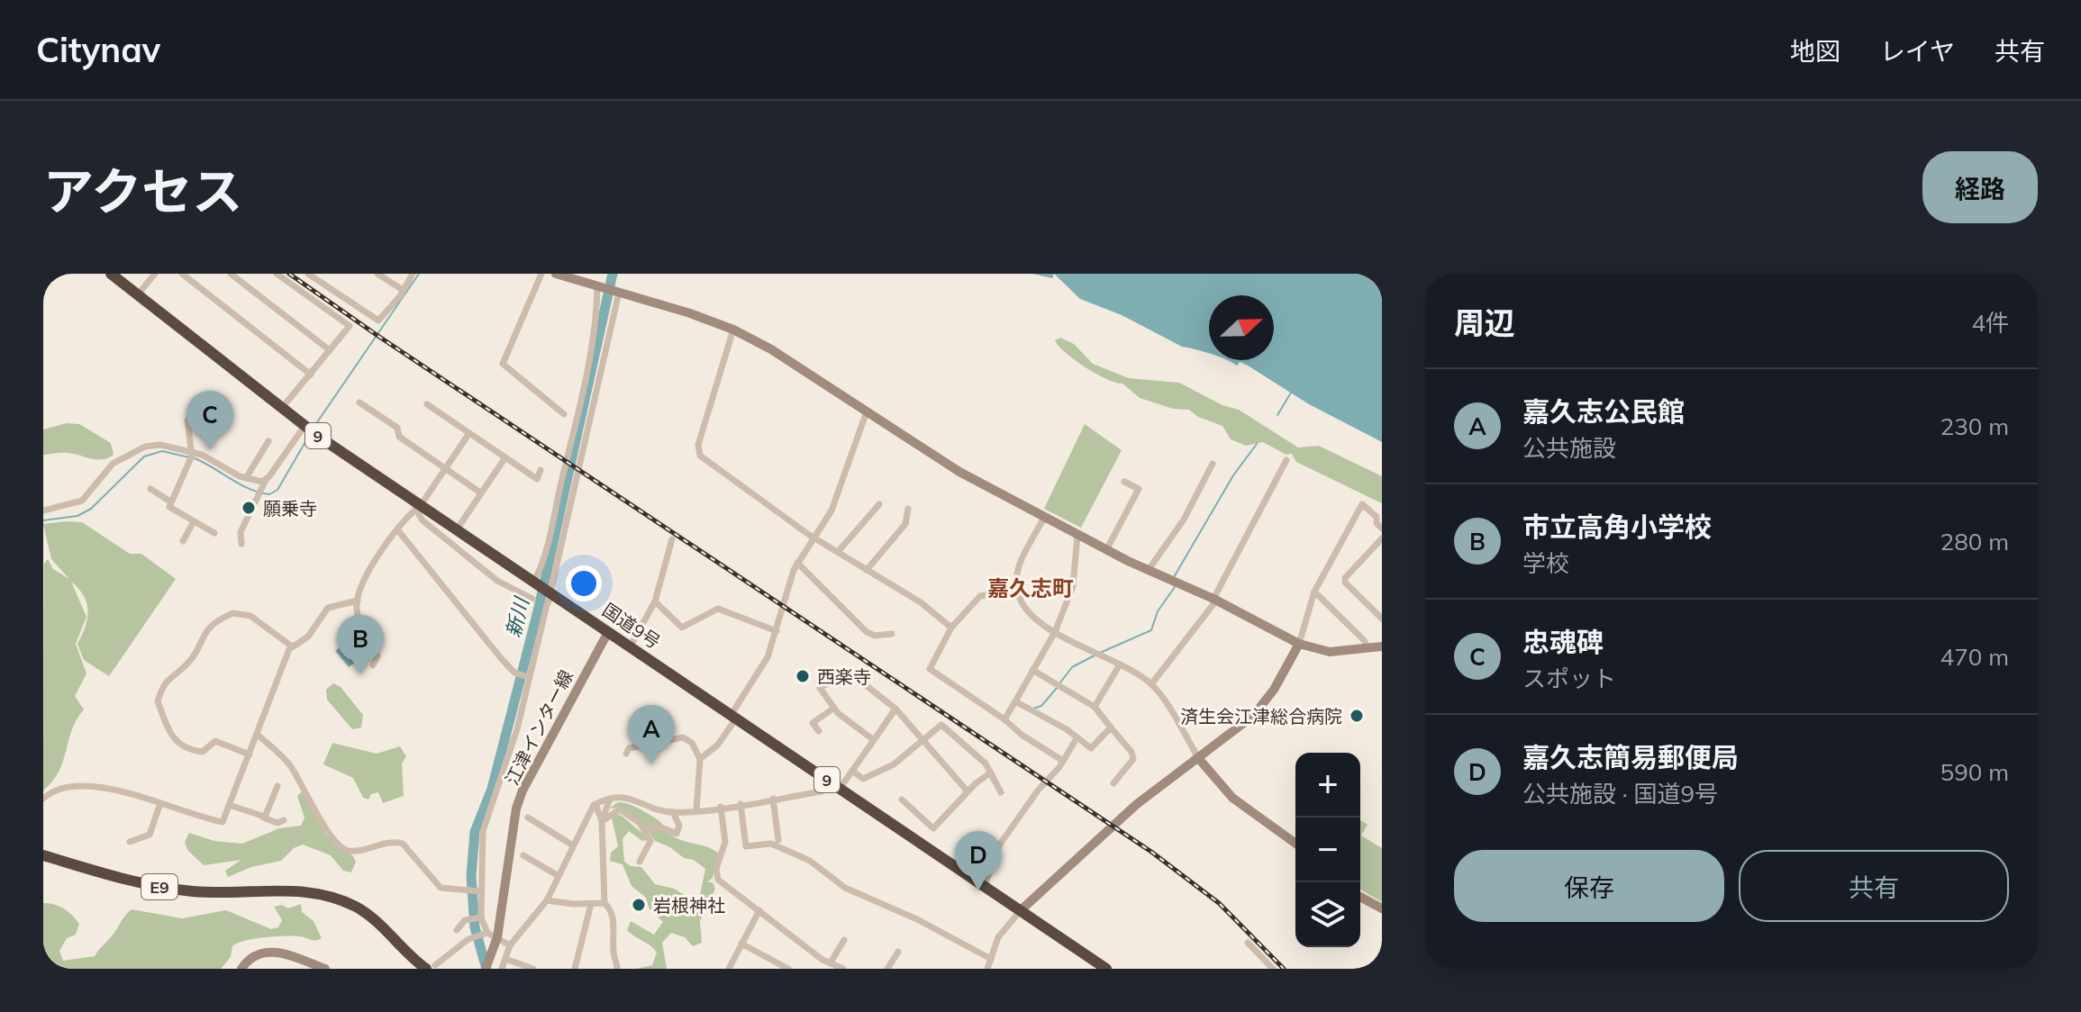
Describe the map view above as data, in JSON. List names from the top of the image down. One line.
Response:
{"streets":{"highway":["9","国道9号","E9"],"street":["江津インター線"]},"crossings":[["国道9号","江津インター線"]],"districts":["嘉久志町"],"water":["新川"],"places":["願乗寺","西楽寺","済生会江津総合病院","岩根神社"],"north":"right","page":{"header":"Citynav","nav":["地図","レイヤ","共有"],"title":"アクセス","buttons":["経路",["保存","共有"]],"heading":["周辺","4件"],"list":[{"mark":"A","name":"嘉久志公民館","note":"公共施設","value":"230 m"},{"mark":"B","name":"市立高角小学校","note":"学校","value":"280 m"},{"mark":"C","name":"忠魂碑","note":"スポット","value":"470 m"},{"mark":"D","name":"嘉久志簡易郵便局","note":"公共施設 · 国道9号","value":"590 m"}],"pins":["C","B","A","D"],"map_buttons":["+","−"]}}
